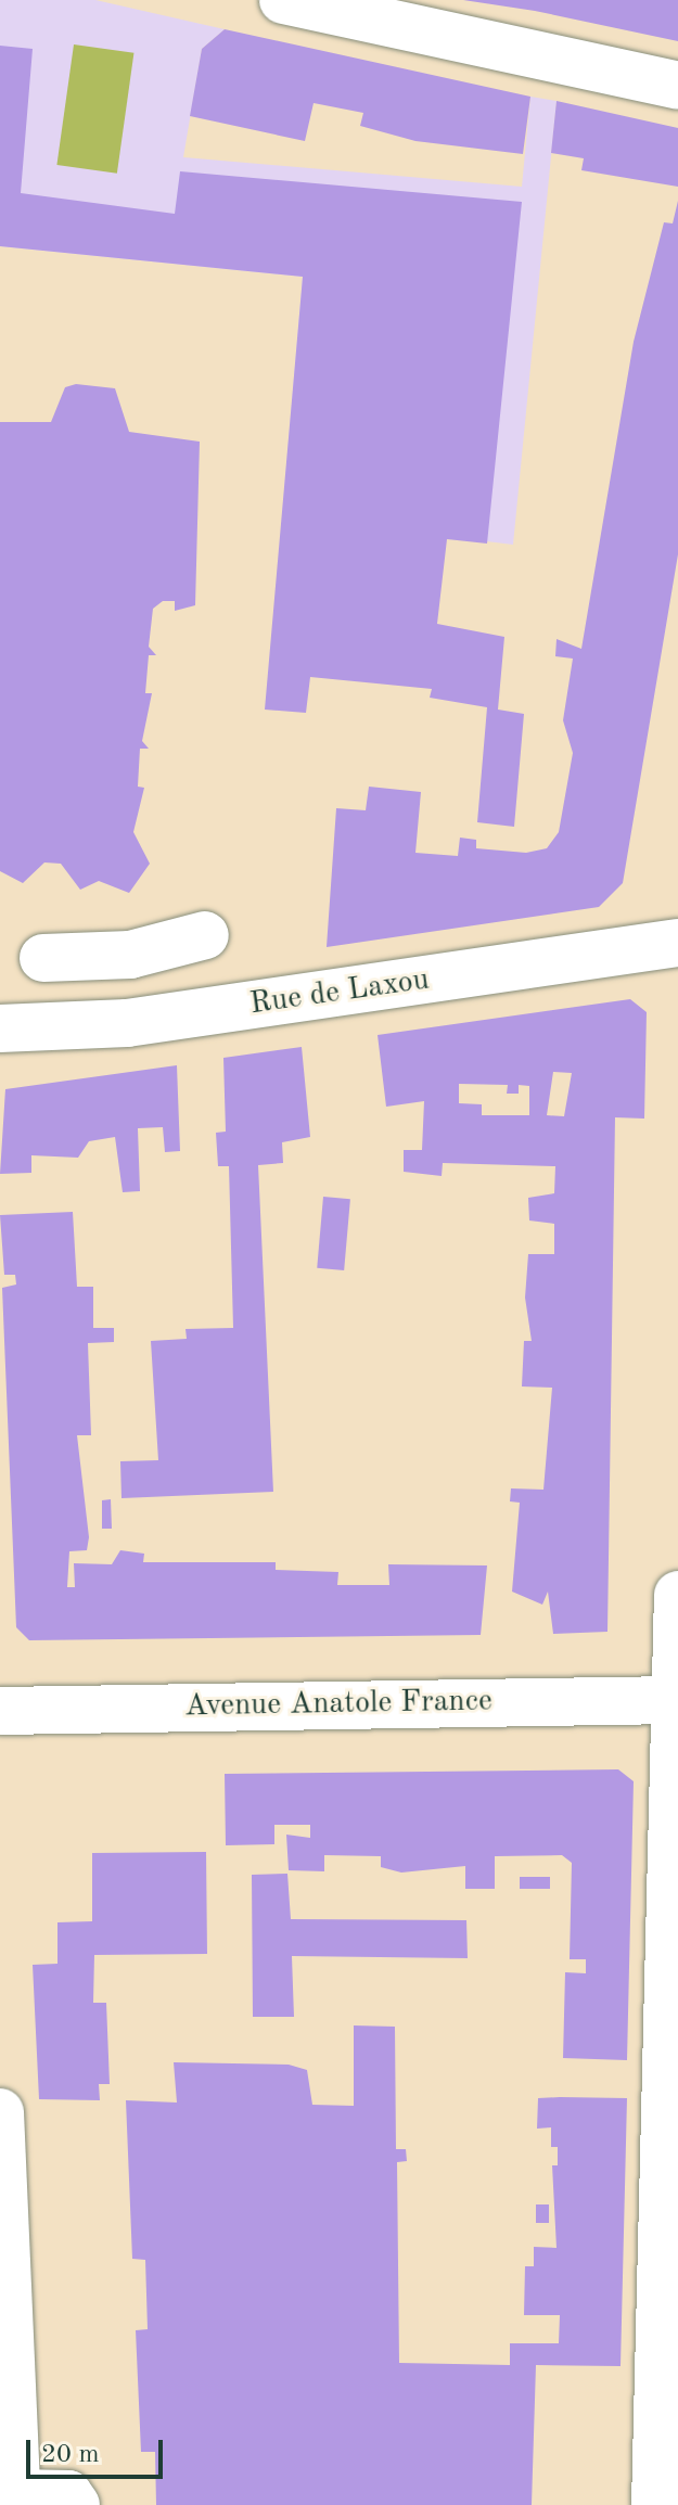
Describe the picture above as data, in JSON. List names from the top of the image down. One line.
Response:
{"streets":{"street":["Rue de Laxou","Avenue Anatole France"]},"scale_bar":"20 m"}
